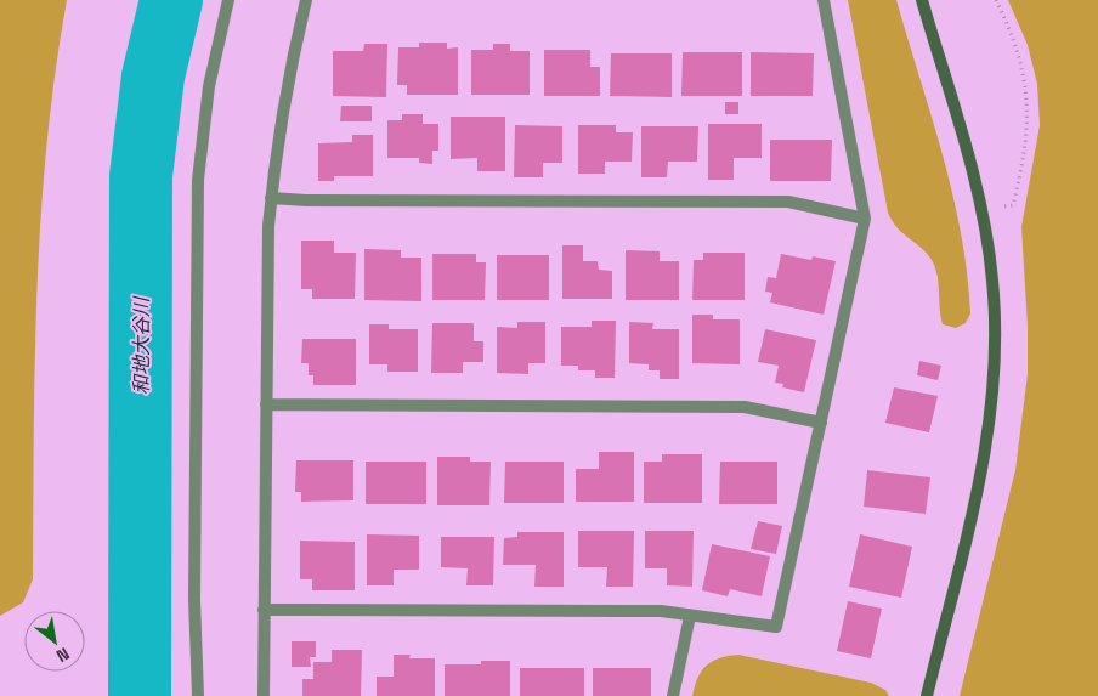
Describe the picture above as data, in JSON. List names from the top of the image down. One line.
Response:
{"water":["和地大谷川"],"north":"bottom right"}
